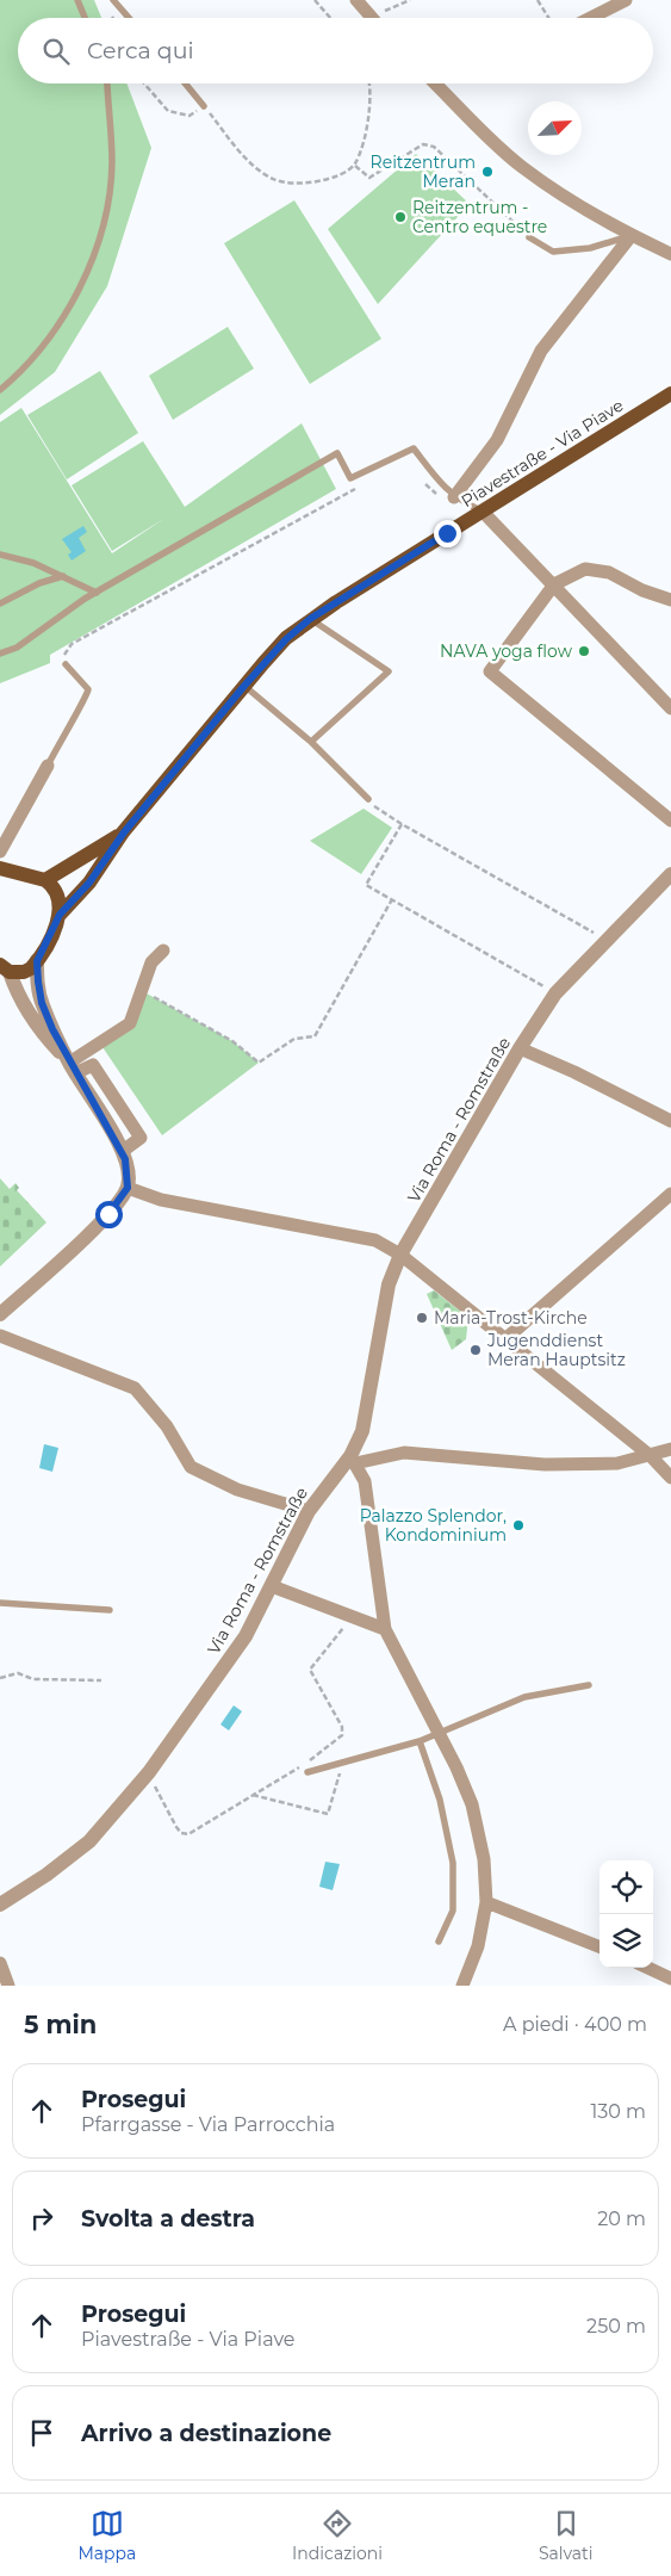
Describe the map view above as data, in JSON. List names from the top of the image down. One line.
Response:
{"streets":{"main road":["Piavestraße - Via Piave"],"street":["Via Roma - Romstraße"]},"places":["Reitzentrum Meran","Reitzentrum - Centro equestre","NAVA yoga flow","Maria-Trost-Kirche","Jugenddienst Meran Hauptsitz","Palazzo Splendor, Kondominium"],"north":"top right","page":{"search":"Cerca qui","heading":["5 min","A piedi · 400 m"],"list":[["Prosegui","Pfarrgasse - Via Parrocchia","130 m"],["Svolta a destra","20 m"],["Prosegui","Piavestraße - Via Piave","250 m"],"Arrivo a destinazione"],"nav":["Mappa","Indicazioni","Salvati"]}}
